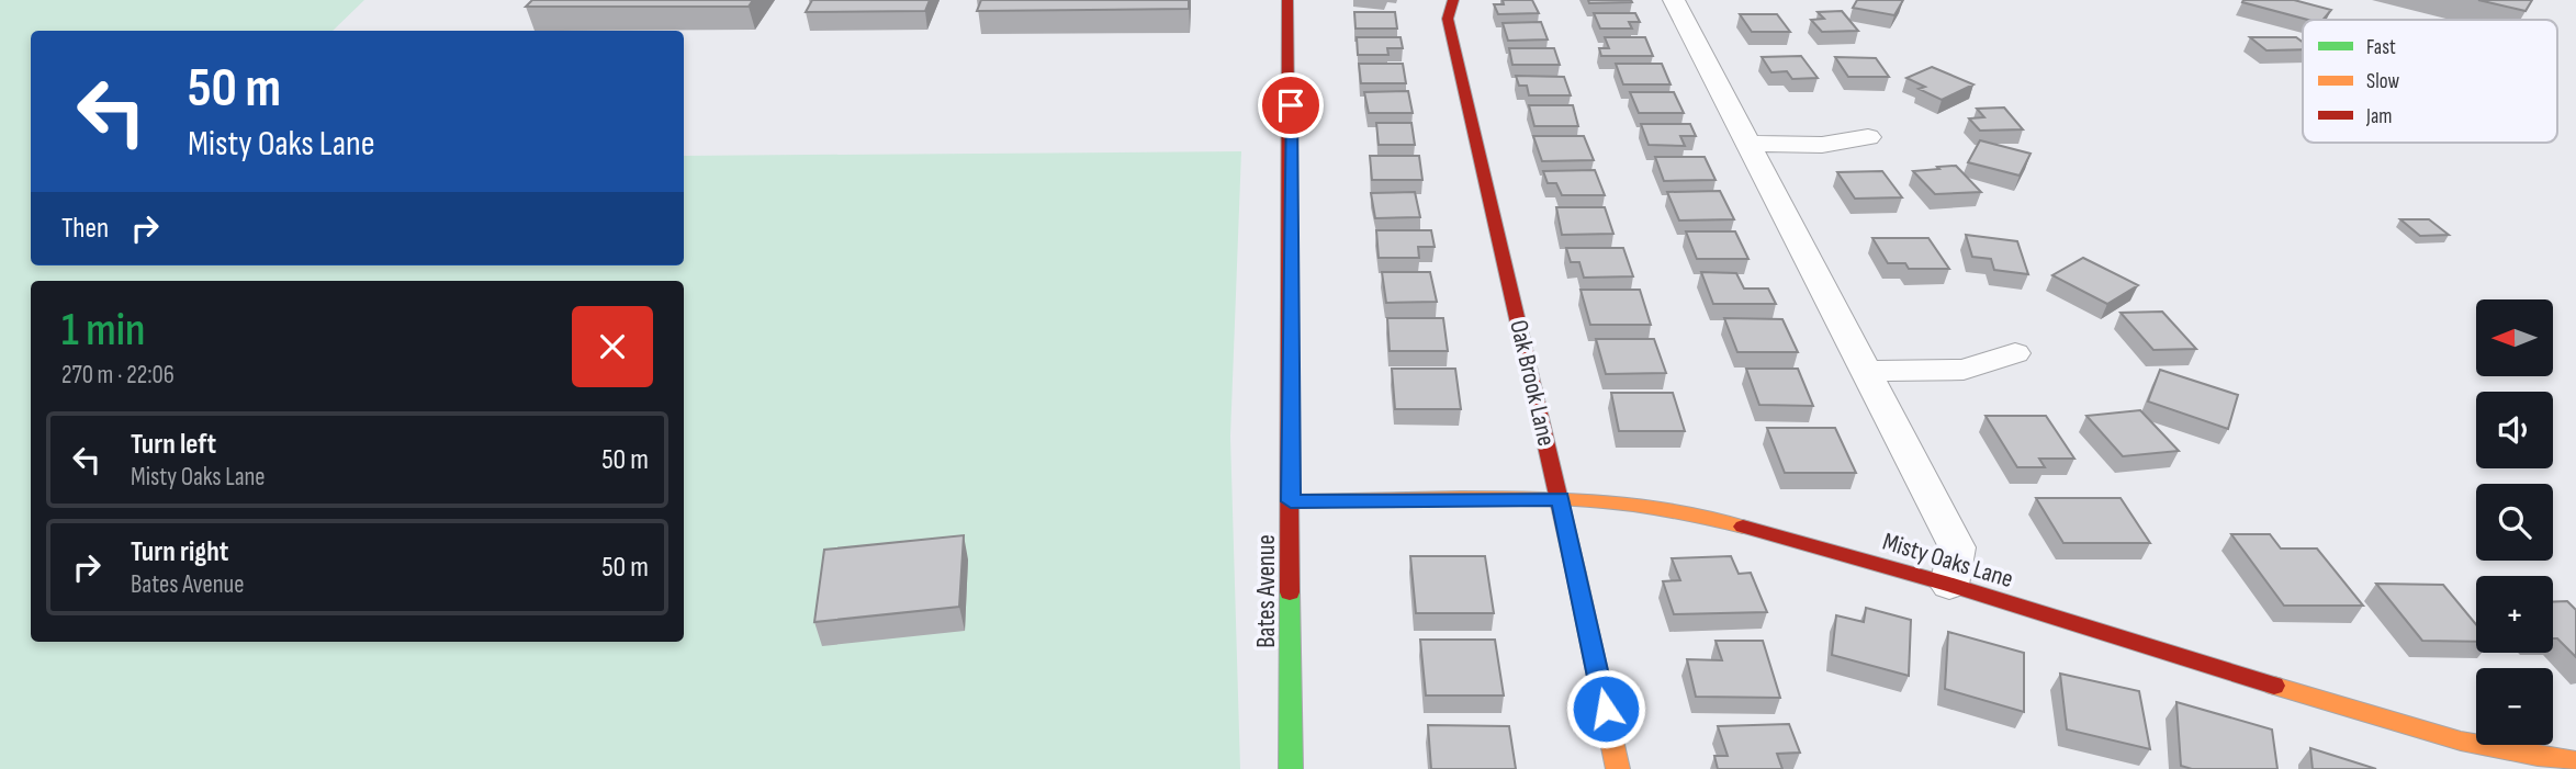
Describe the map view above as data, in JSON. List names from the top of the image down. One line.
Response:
{"streets":{"street":["Oak Brook Lane","Misty Oaks Lane","Bates Avenue"]},"crossings":[["Oak Brook Lane","Misty Oaks Lane"],["Misty Oaks Lane","Bates Avenue"]],"legend":["Fast","Slow","Jam"],"north":"left","page":{"turn":["50 m","Misty Oaks Lane"],"then":"Then","heading":["1 min","270 m · 22:06"],"map_buttons":["+","−"],"list":[{"name":"Turn left","note":"Misty Oaks Lane","value":"50 m"},{"name":"Turn right","note":"Bates Avenue","value":"50 m"}]}}
